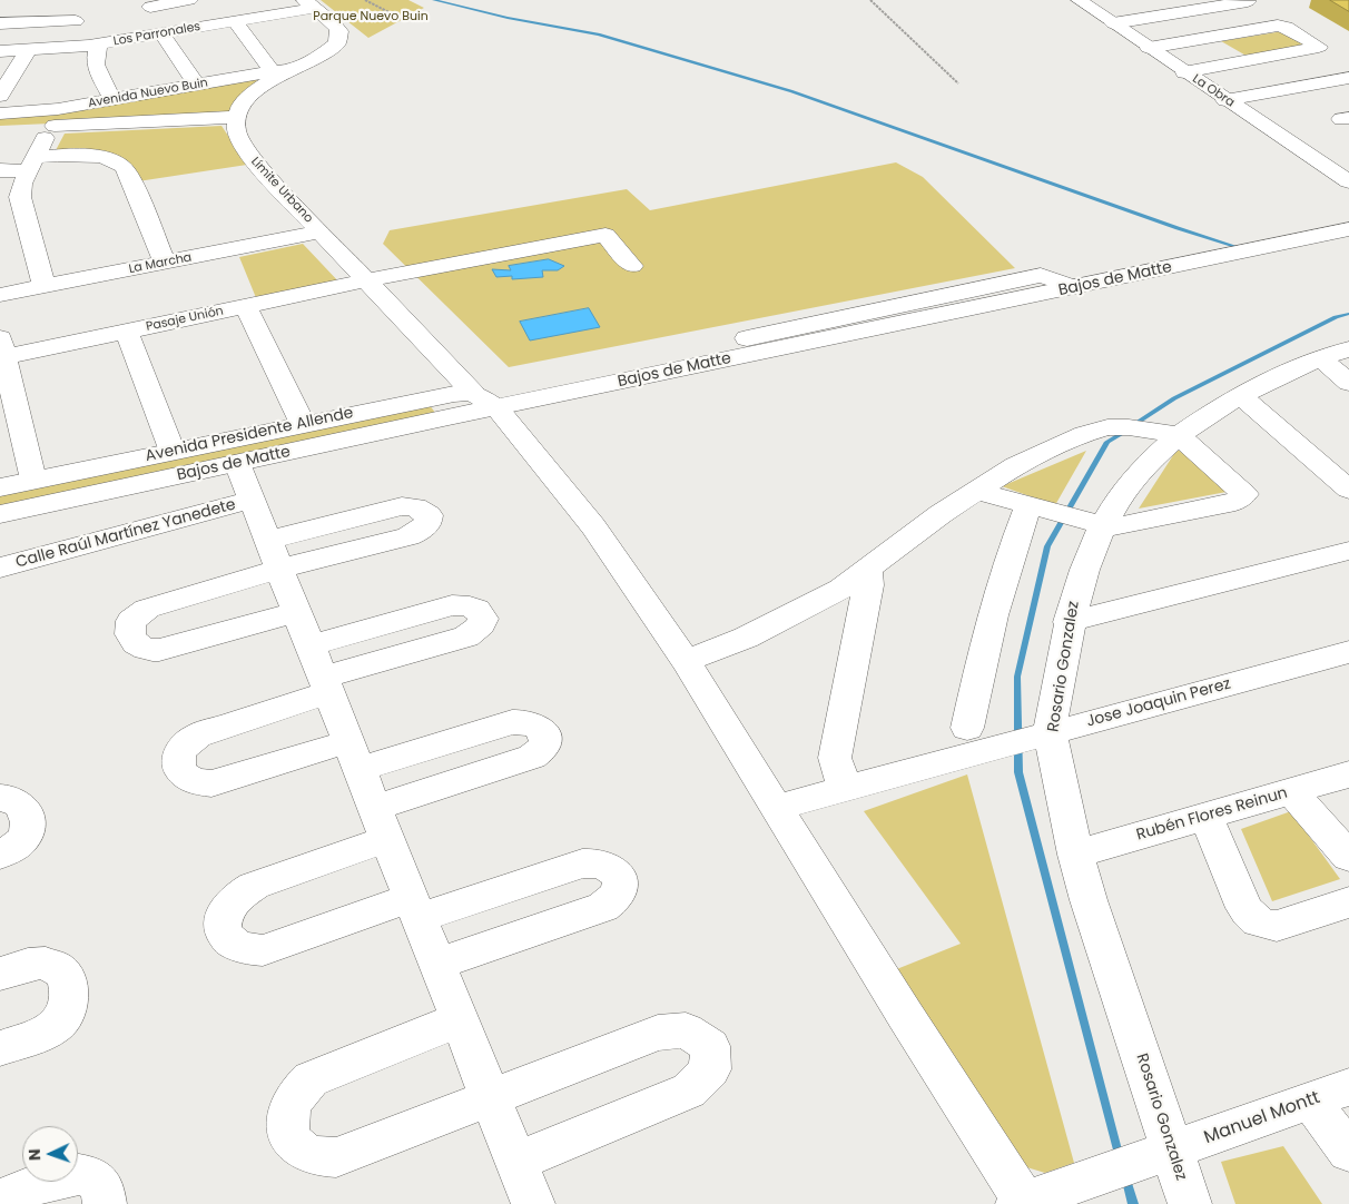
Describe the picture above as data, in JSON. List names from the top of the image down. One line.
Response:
{"streets":{"street":["Los Parronales","La Obra","Avenida Nuevo Buin","Límite Urbano","La Marcha","Bajos de Matte","Pasaje Unión","Avenida Presidente Allende","Calle Raúl Martínez Yanedete","Rosario Gonzalez","Jose Joaquin Perez","Rubén Flores Reinun","Manuel Montt"]},"crossings":[["Avenida Nuevo Buin","Límite Urbano"],["Límite Urbano","La Marcha"],["Límite Urbano","Bajos de Matte"],["Límite Urbano","Pasaje Unión"],["Límite Urbano","Avenida Presidente Allende"],["Límite Urbano","Jose Joaquin Perez"],["Límite Urbano","Manuel Montt"],["Bajos de Matte","Avenida Presidente Allende"],["Rosario Gonzalez","Jose Joaquin Perez"],["Rosario Gonzalez","Rubén Flores Reinun"],["Rosario Gonzalez","Manuel Montt"]],"parks":["Parque Nuevo Buin"],"north":"left"}
